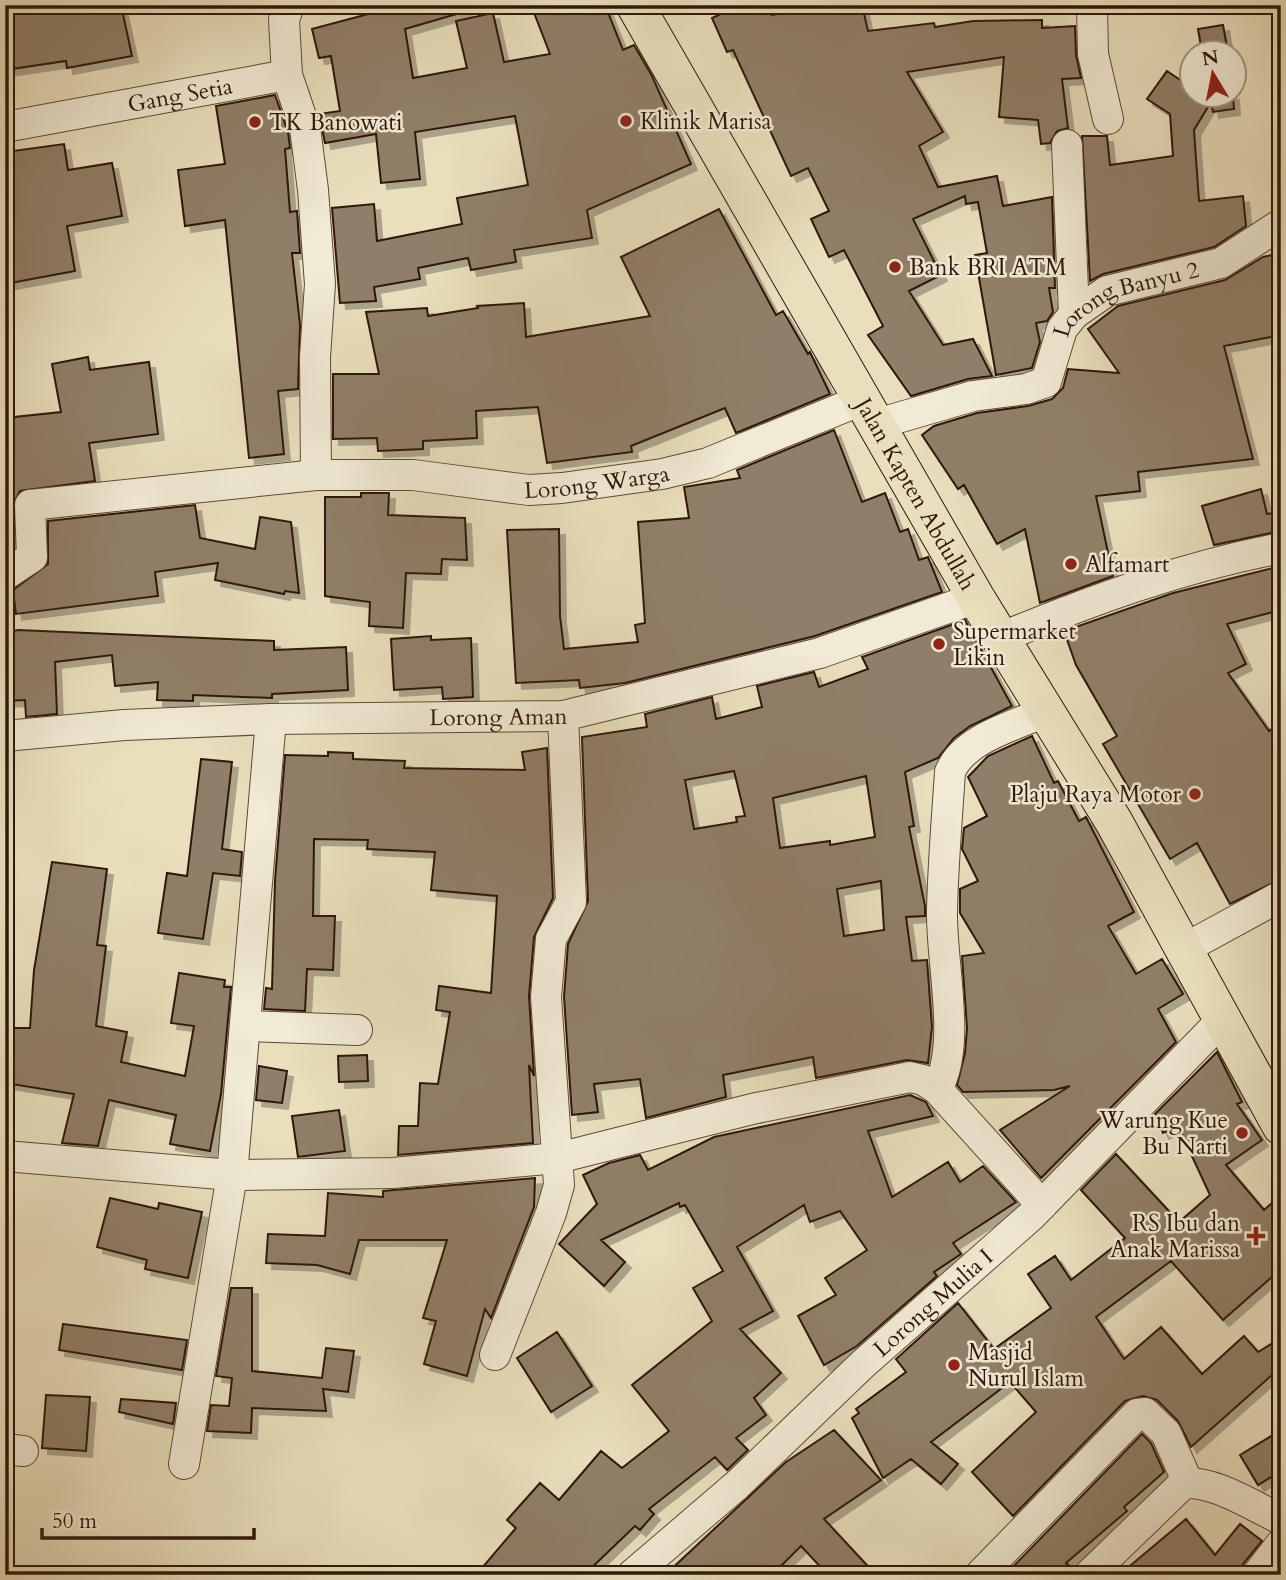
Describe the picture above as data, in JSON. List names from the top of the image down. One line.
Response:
{"streets":{"main road":["Jalan Kapten Abdullah"],"street":["Gang Setia","Lorong Banyu 2","Lorong Warga","Lorong Aman","Lorong Mulia I"]},"crossings":[["Lorong Banyu 2","Lorong Warga"],["Lorong Banyu 2","Jalan Kapten Abdullah"],["Lorong Warga","Jalan Kapten Abdullah"],["Jalan Kapten Abdullah","Lorong Aman"],["Jalan Kapten Abdullah","Lorong Mulia I"]],"places":{"other":["Klinik Marisa","TK Banowati","Bank BRI ATM","Alfamart","Supermarket Likin","Plaju Raya Motor","Warung Kue Bu Narti","Masjid Nurul Islam"],"health":["RS Ibu dan Anak Marissa"]},"scale_bar":"50 m","north":"top"}
